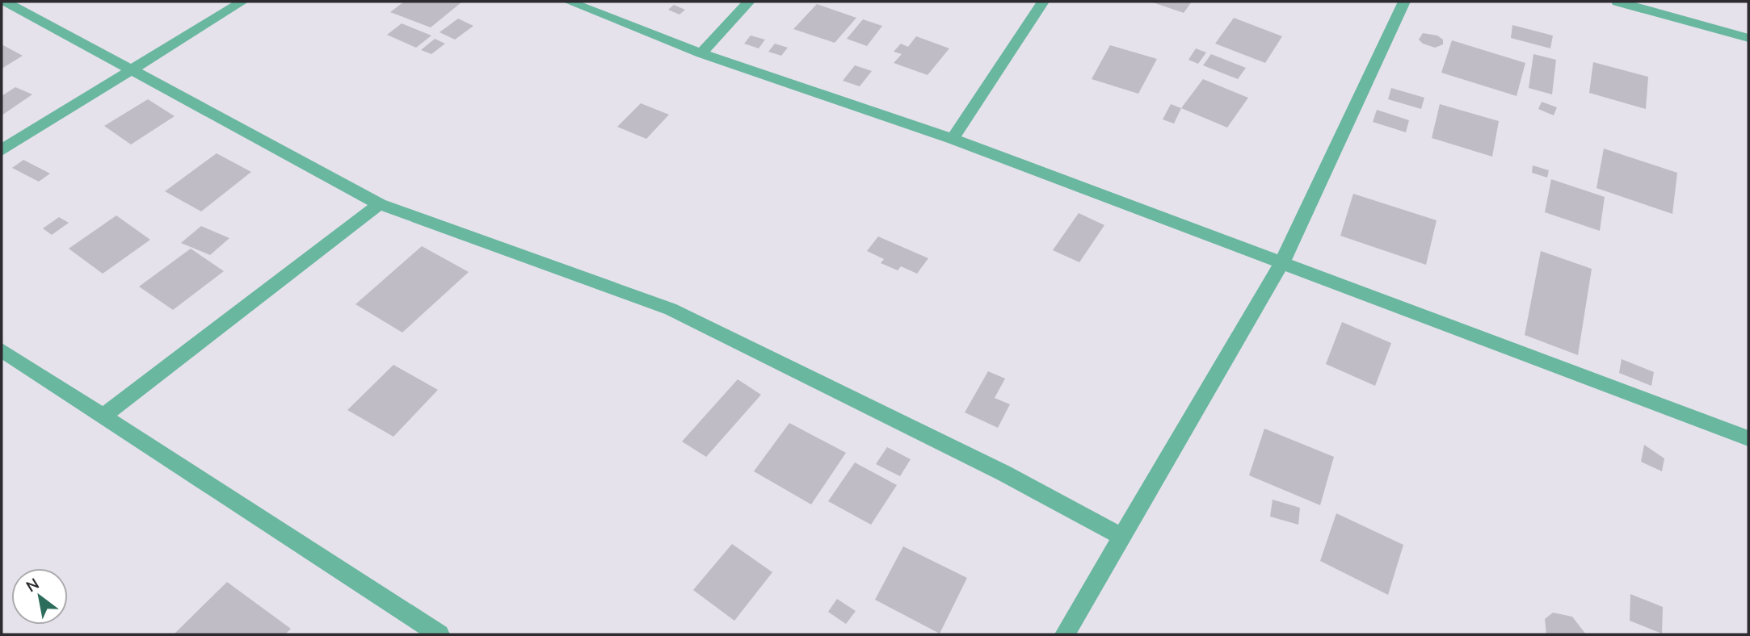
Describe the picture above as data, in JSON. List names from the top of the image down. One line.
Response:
{"north":"top left"}
